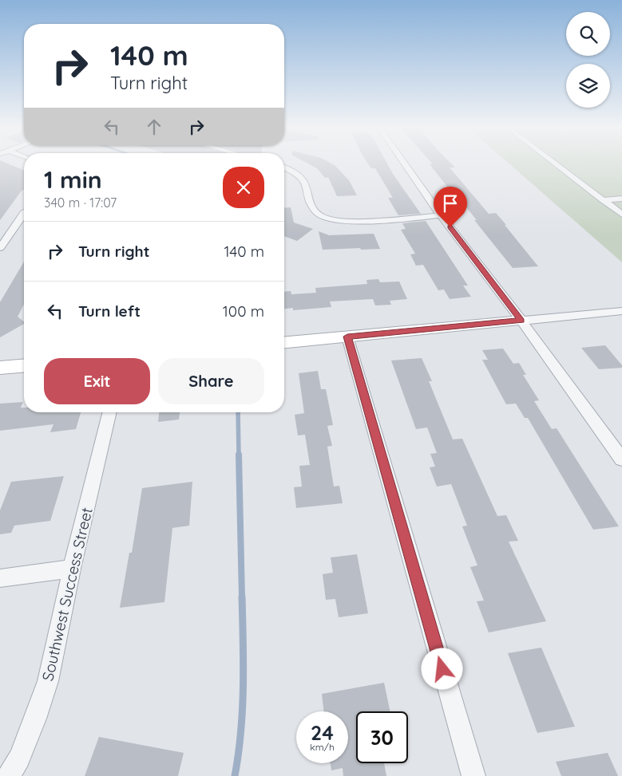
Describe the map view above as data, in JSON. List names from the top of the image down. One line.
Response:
{"streets":{"street":["Southwest Success Street"]},"page":{"turn":["140 m","Turn right"],"heading":["1 min","340 m · 17:07"],"list":[{"name":"Turn right","value":"140 m"},{"name":"Turn left","value":"100 m"}],"buttons":["Exit","Share"],"speed":"24 km/h","limit":"30"}}
